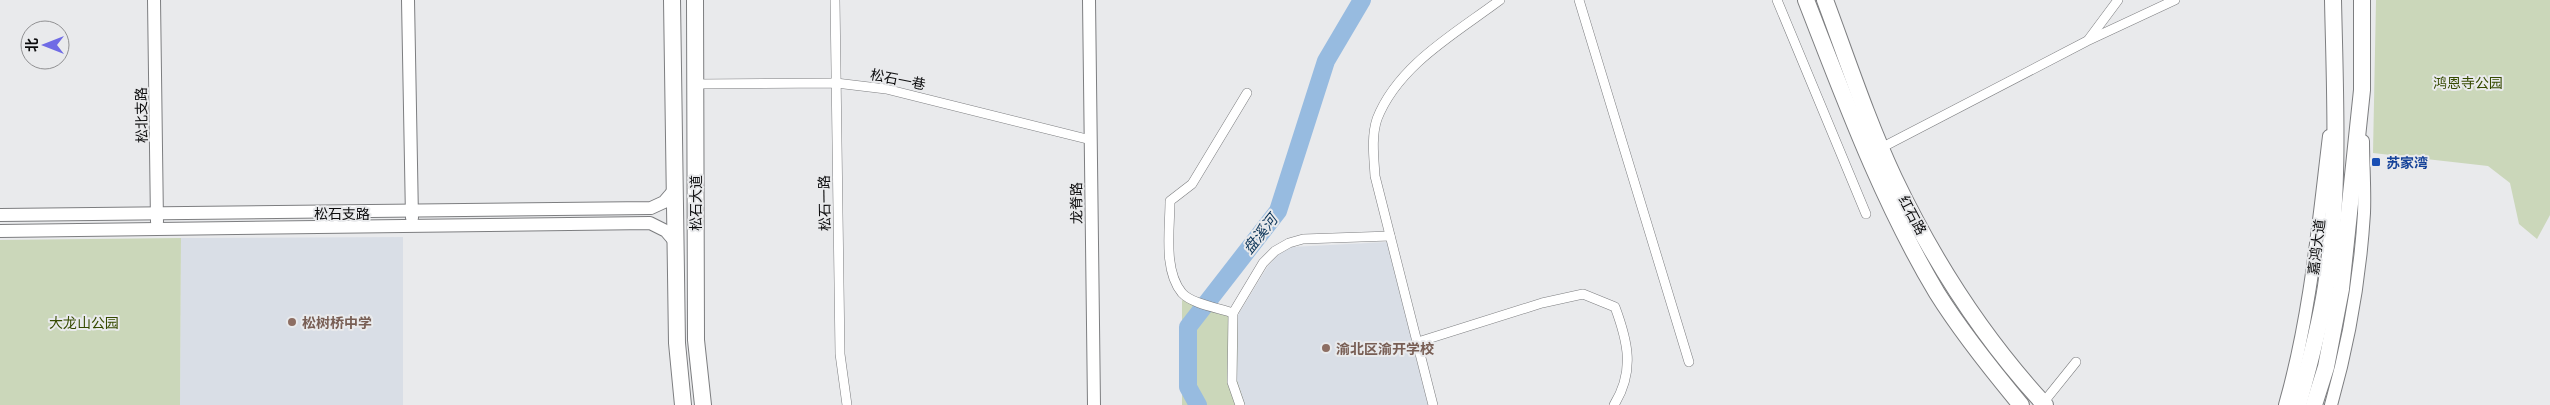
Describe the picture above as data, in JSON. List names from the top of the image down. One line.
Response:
{"streets":{"highway":["松石大道","红石路","嘉鸿大道"],"street":["松石一巷","松北支路","松石一路","龙脊路","松石支路"]},"crossings":[["松石一巷","松石大道"],["松石一巷","松石一路"],["松石一巷","龙脊路"],["松北支路","松石支路"],["松石大道","松石支路"]],"water":["盘溪河"],"parks":["鸿恩寺公园","大龙山公园"],"places":{"transit":["苏家湾"],"other":["松树桥中学","渝北区渝开学校"]},"north":"left"}
